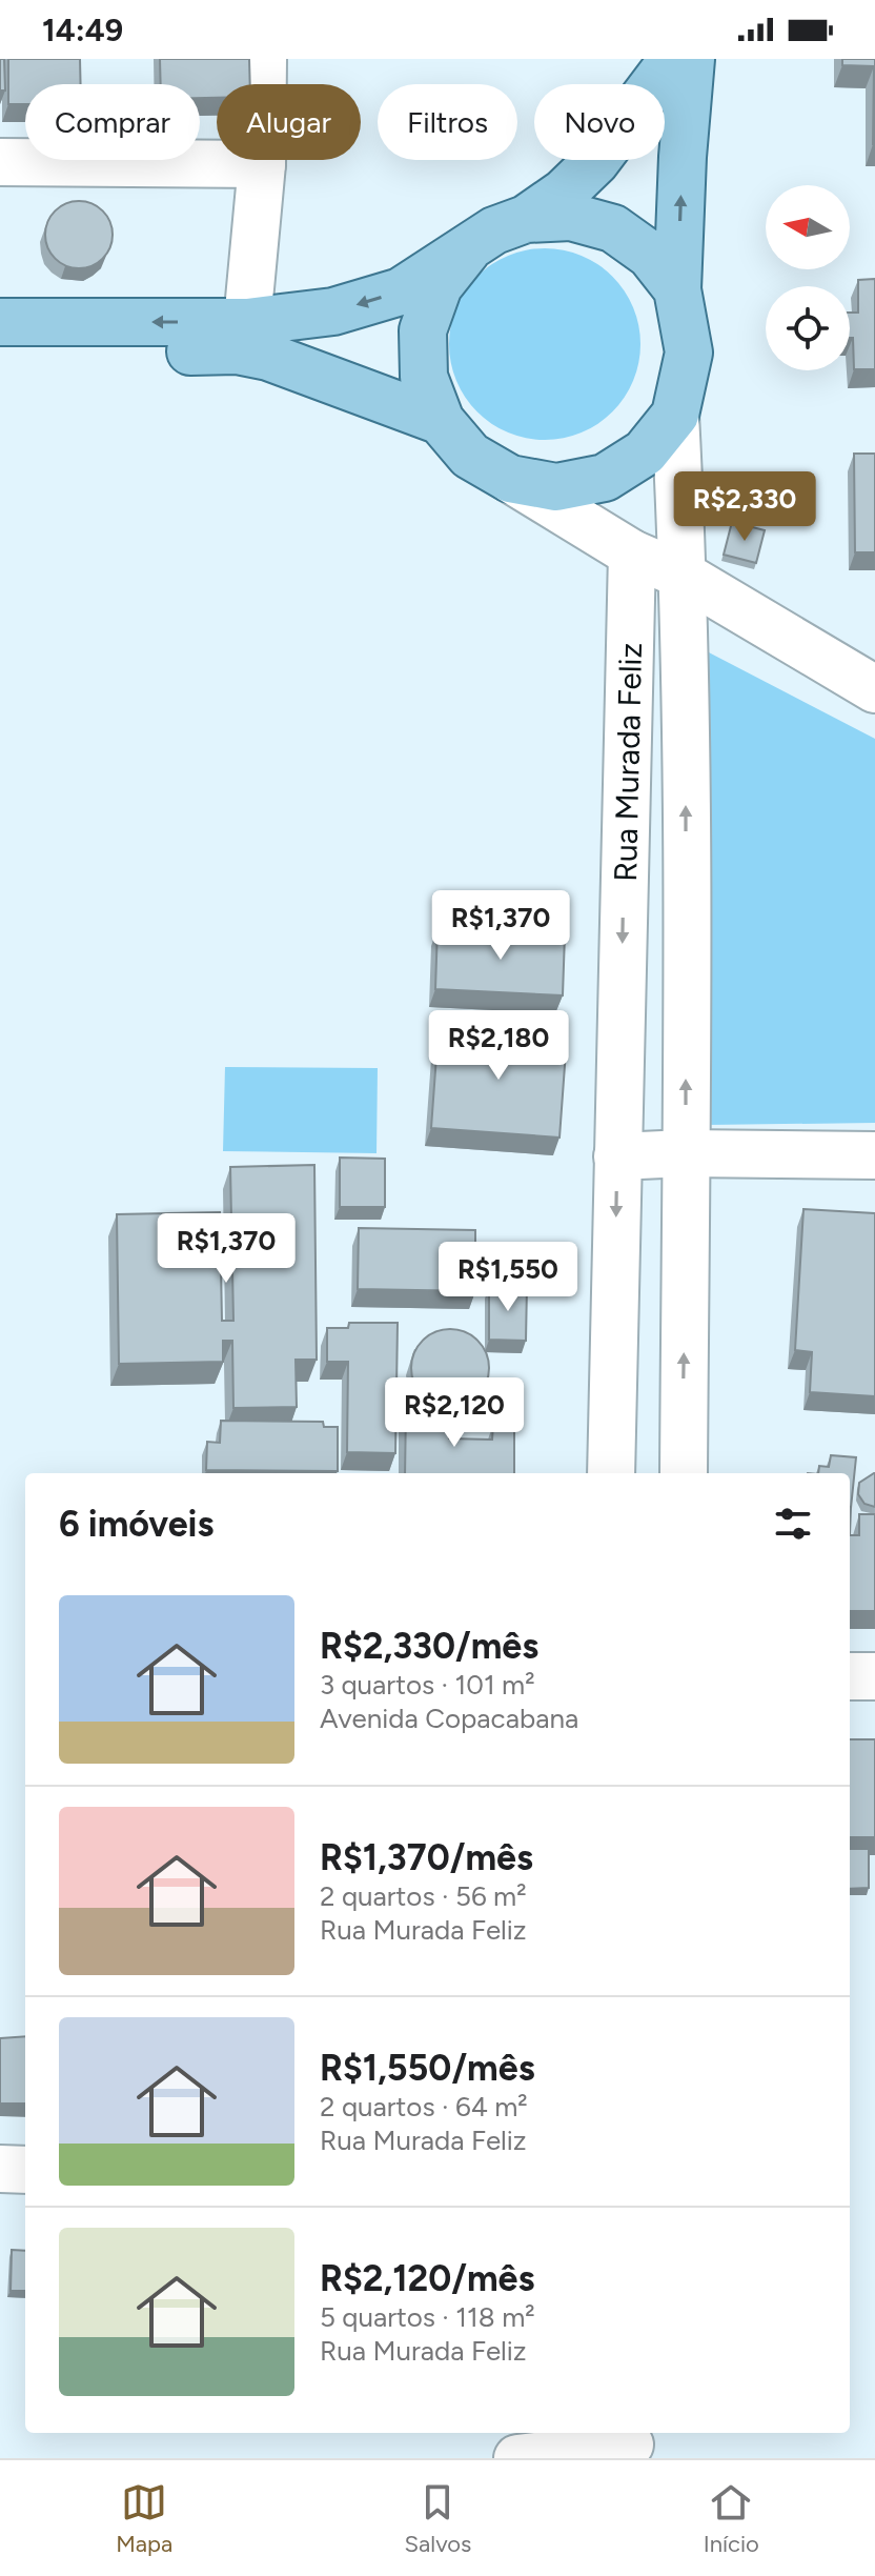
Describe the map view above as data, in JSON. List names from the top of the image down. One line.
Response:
{"streets":{"street":["Rua Murada Feliz"]},"north":"left","page":{"status":"14:49","chip":["Comprar","Alugar","Filtros","Novo"],"price":["R$2,330","R$1,370","R$2,180","R$1,370","R$1,550","R$2,120"],"heading":"6 imóveis","list":[{"name":"R$2,330/mês","note":"3 quartos · 101 m² · Avenida Copacabana"},{"name":"R$1,370/mês","note":"2 quartos · 56 m² · Rua Murada Feliz"},{"name":"R$1,550/mês","note":"2 quartos · 64 m² · Rua Murada Feliz"},{"name":"R$2,120/mês","note":"5 quartos · 118 m² · Rua Murada Feliz"}],"tabs":["Mapa","Salvos","Início"]}}
